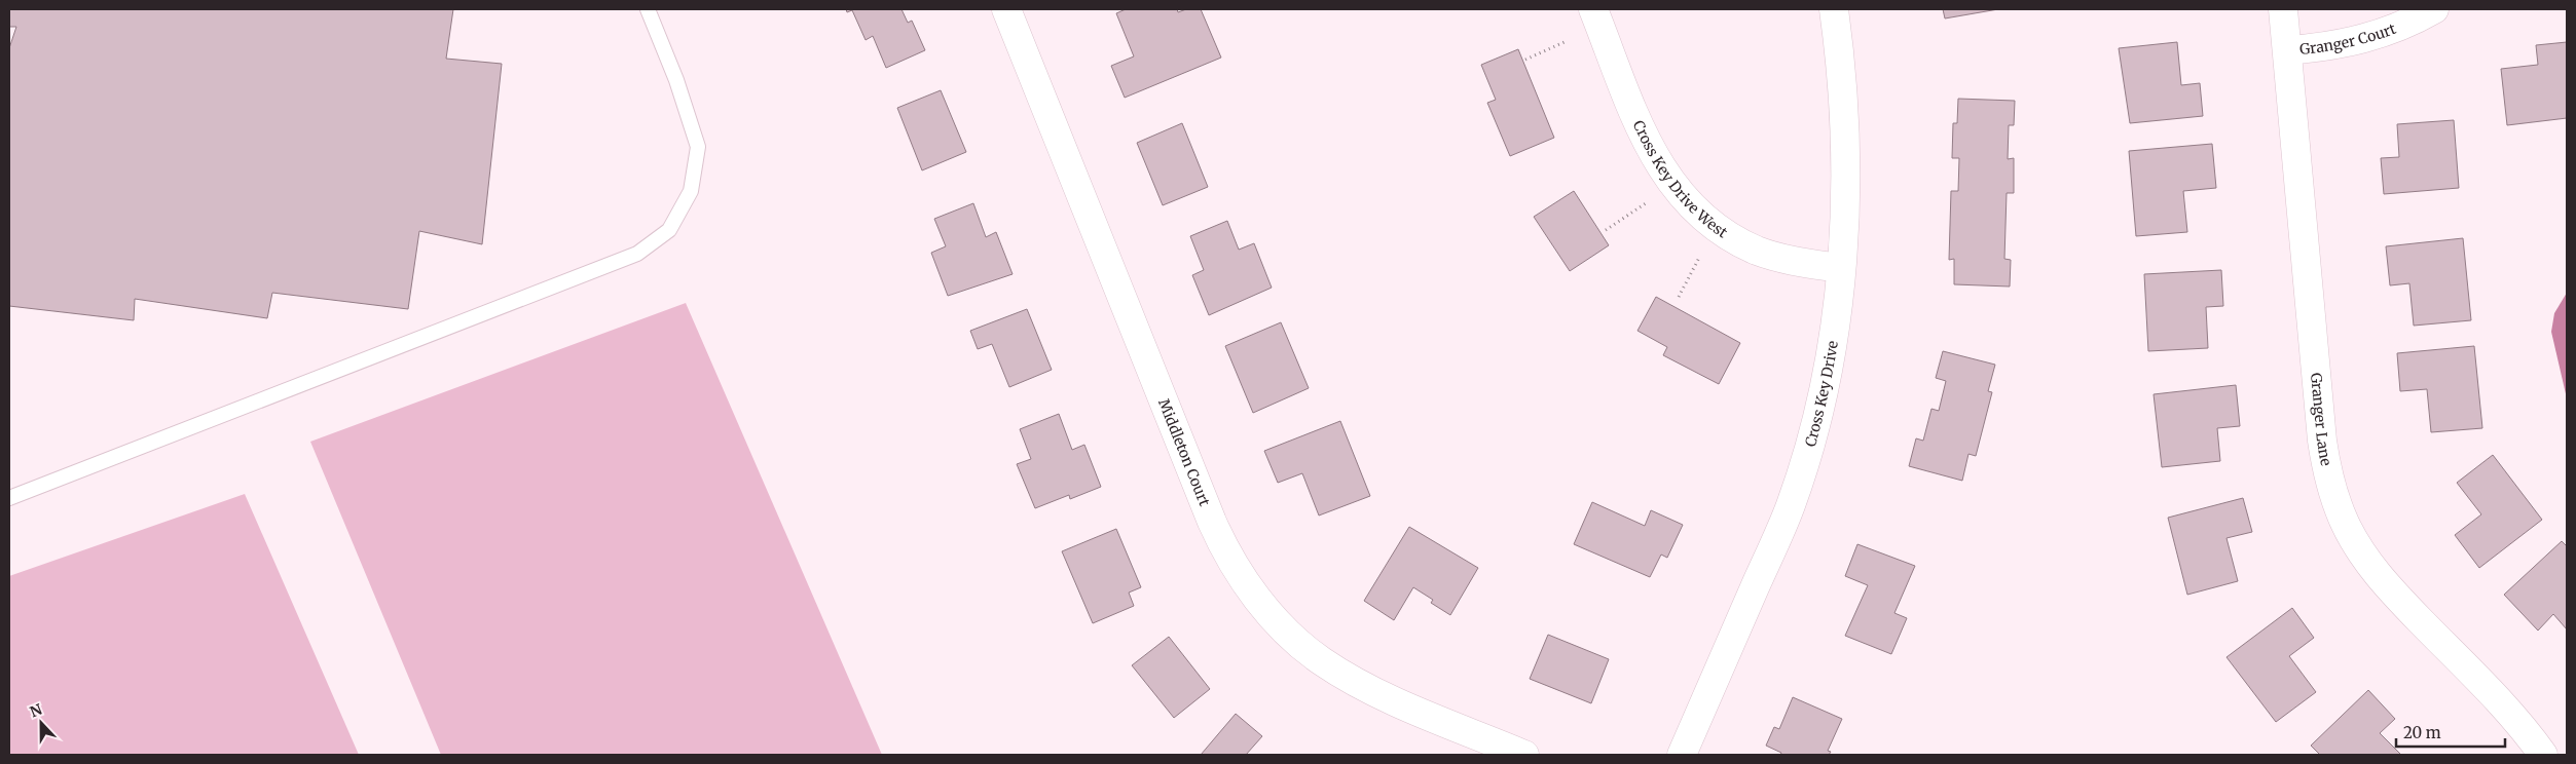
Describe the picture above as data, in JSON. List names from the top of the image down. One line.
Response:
{"streets":{"street":["Granger Court","Cross Key Drive West","Cross Key Drive","Granger Lane","Middleton Court"]},"crossings":[["Granger Court","Granger Lane"],["Cross Key Drive West","Cross Key Drive"]],"scale_bar":"20 m","north":"top"}
